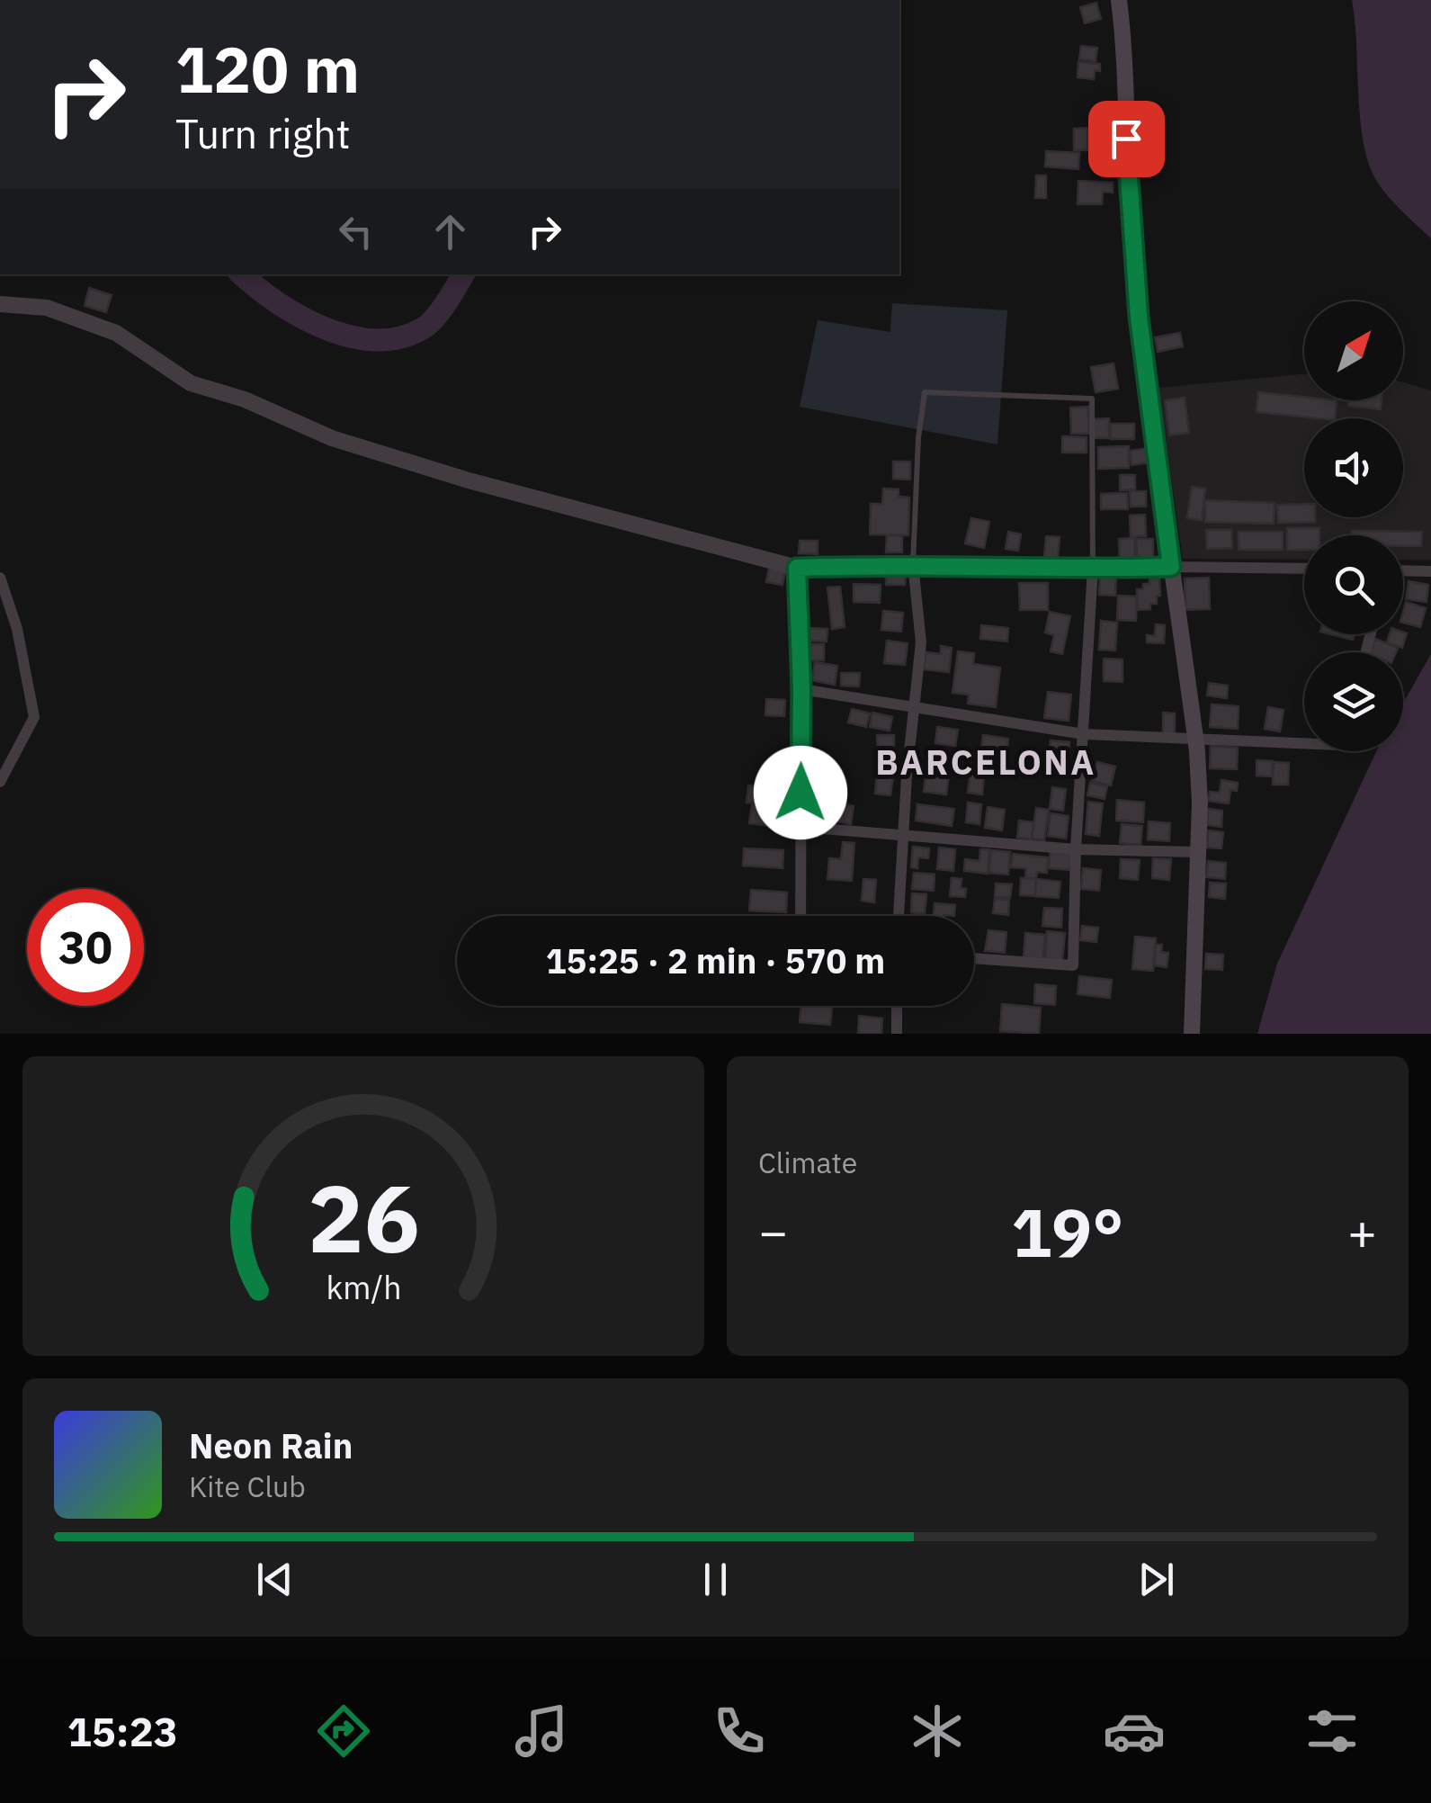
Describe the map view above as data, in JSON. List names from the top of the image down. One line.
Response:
{"districts":["BARCELONA"],"north":"top right","page":{"turn":["120 m","Turn right"],"limit":"30","trip":"15:25 · 2 min · 570 m","tile":"Climate","heat":["−","19°","+"],"song":["Neon Rain","Kite Club"],"tabs":"15:23","gauge":["26","km/h"]}}
